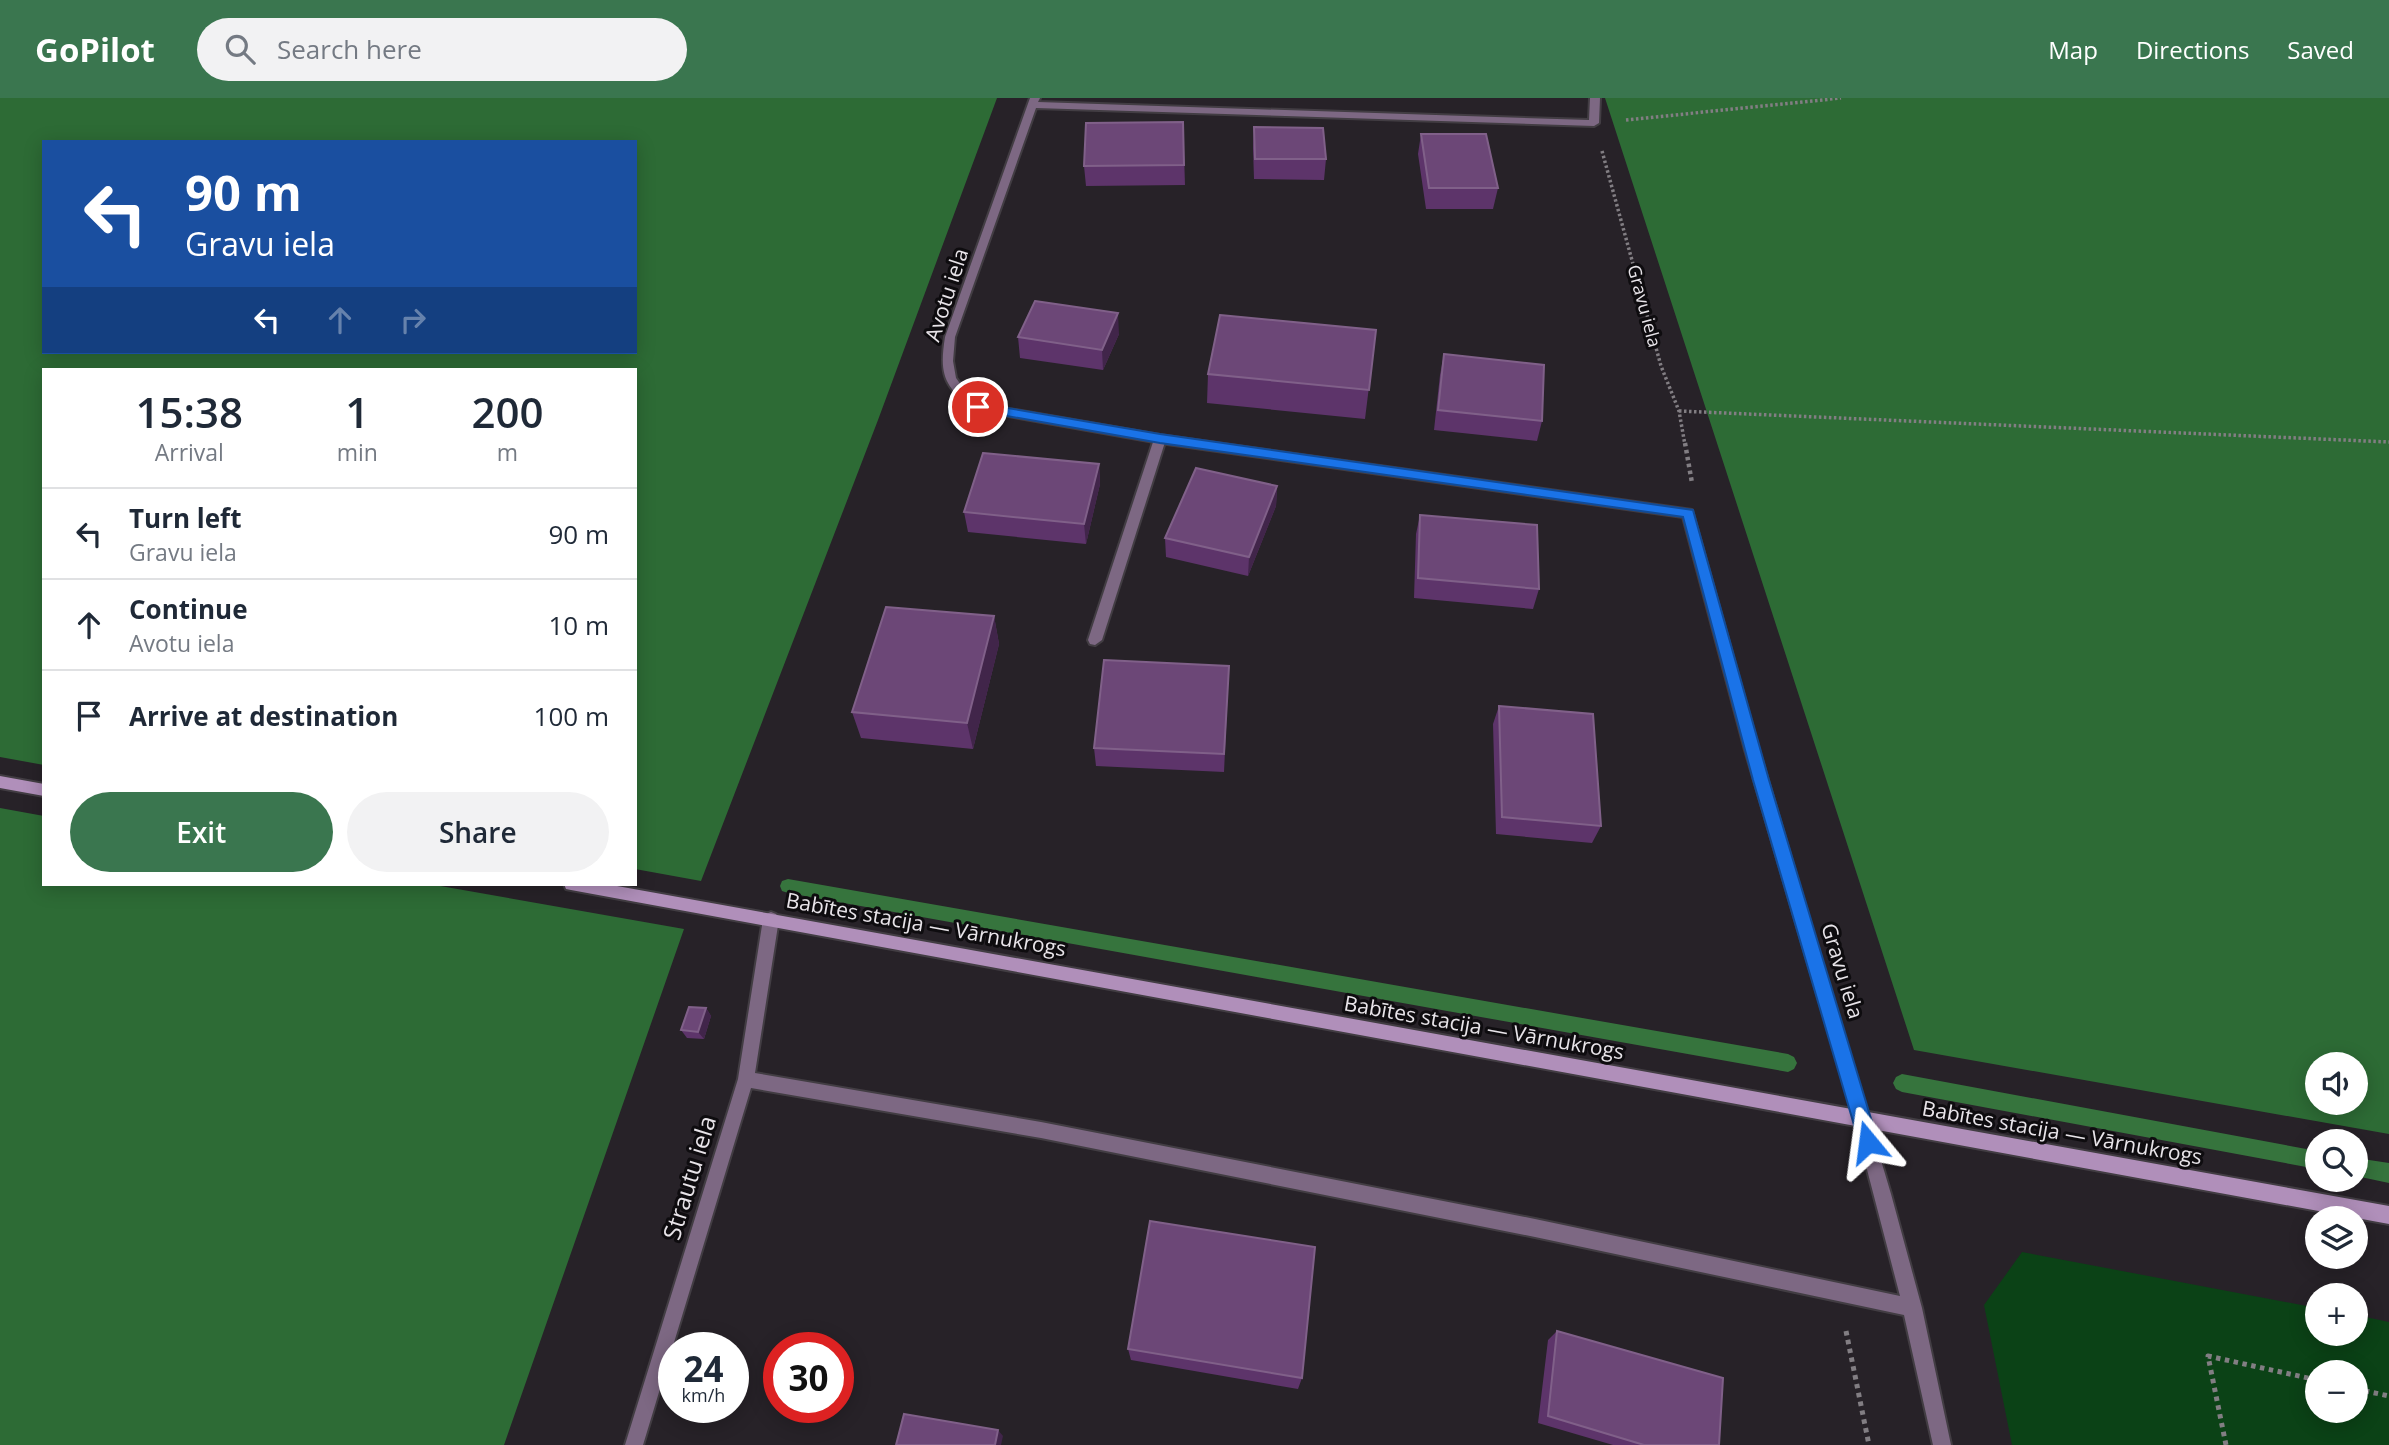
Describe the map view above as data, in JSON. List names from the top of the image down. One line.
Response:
{"streets":{"main road":["Babītes stacija — Vārnukrogs"],"street":["Avotu iela","Gravu iela","Strautu iela"]},"crossings":[["Avotu iela","Gravu iela"],["Gravu iela","Babītes stacija — Vārnukrogs"],["Babītes stacija — Vārnukrogs","Strautu iela"]],"page":{"header":"GoPilot","search":"Search here","nav":["Map","Directions","Saved"],"turn":["90 m","Gravu iela"],"eta":["15:38","Arrival","1","min","200","m"],"list":[{"name":"Turn left","note":"Gravu iela","value":"90 m"},{"name":"Continue","note":"Avotu iela","value":"10 m"},{"name":"Arrive at destination","value":"100 m"}],"buttons":["Exit","Share"],"map_buttons":["+","−"],"speed":"24 km/h","limit":"30"}}
